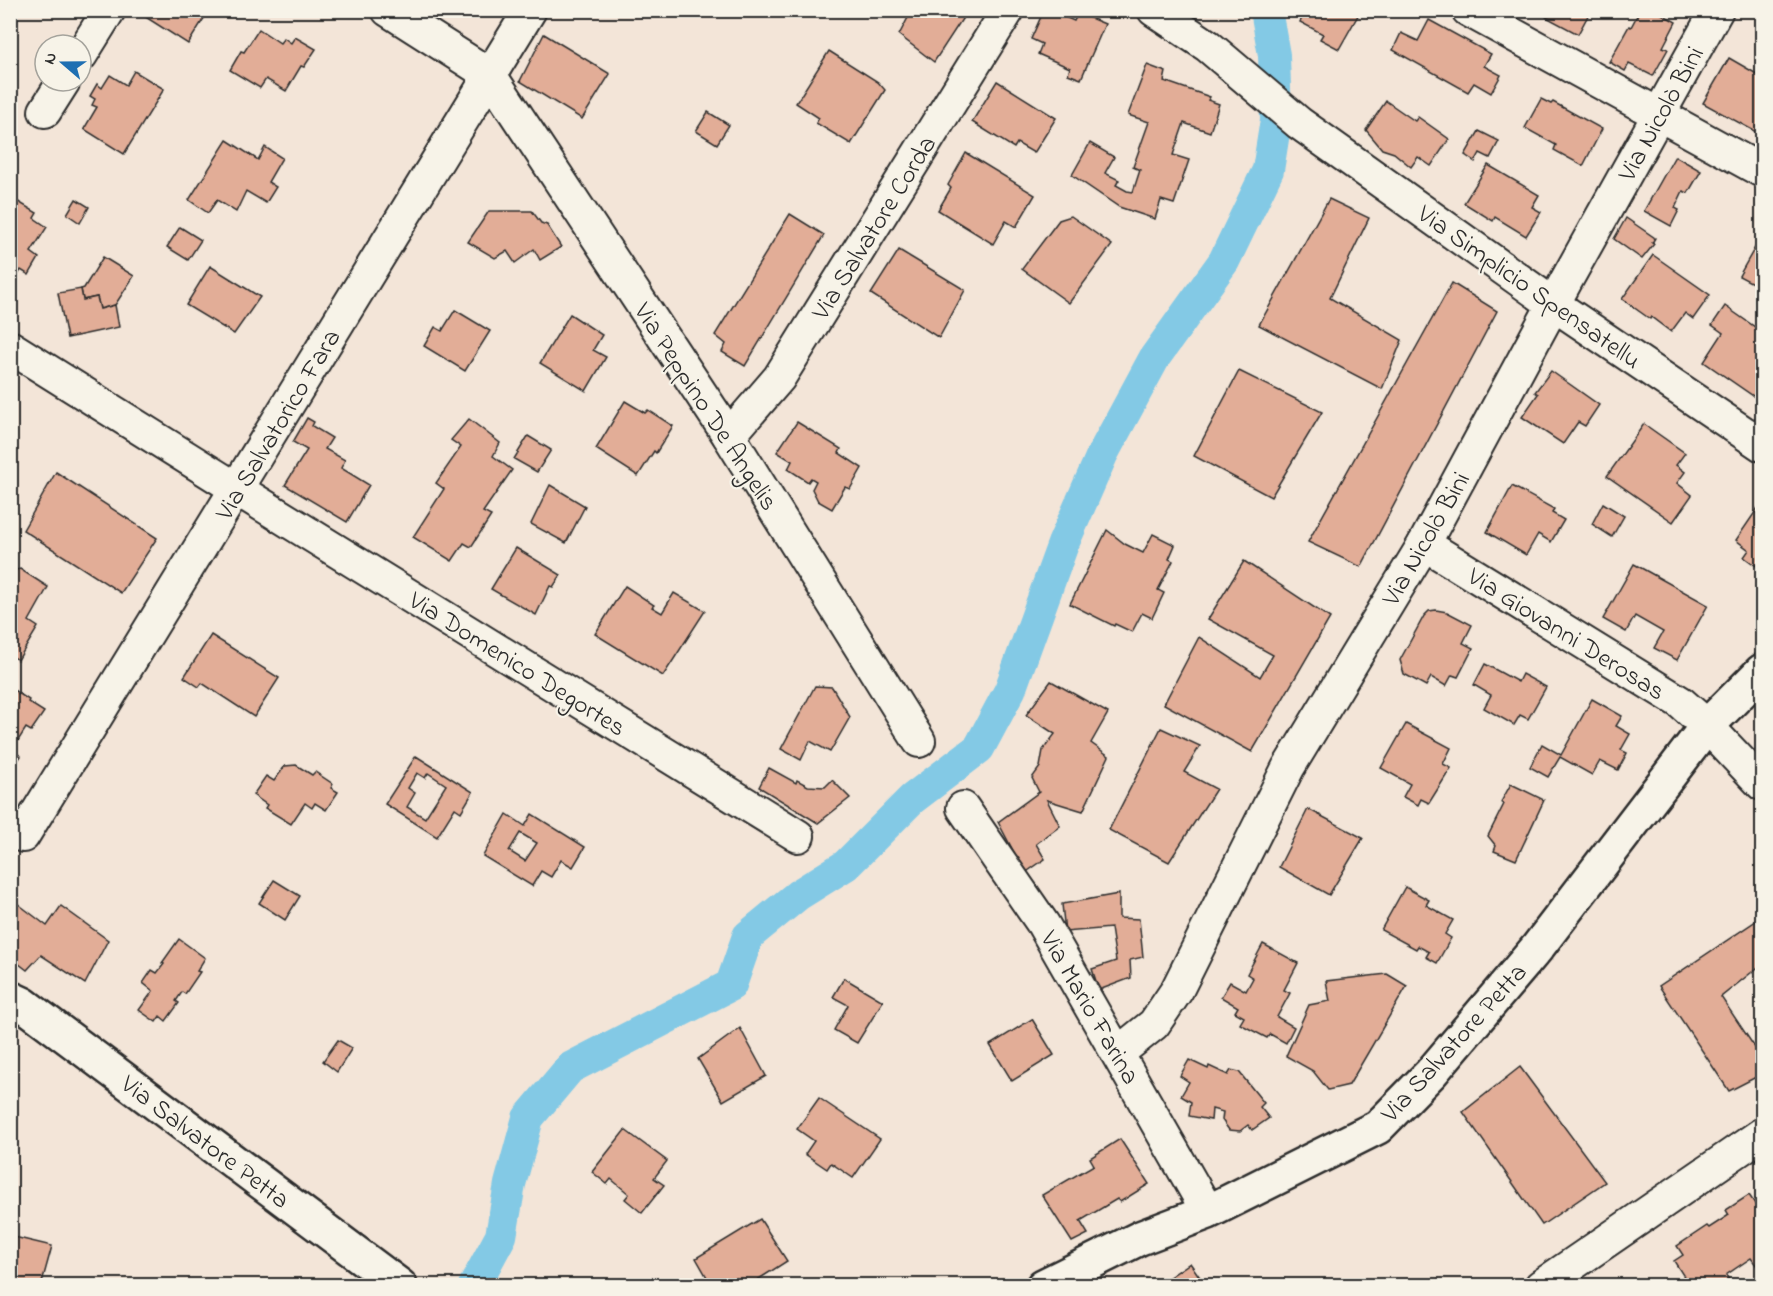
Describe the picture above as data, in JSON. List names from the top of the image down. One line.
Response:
{"streets":{"street":["Via Nicolò Bini","Via Salvatore Corda","Via Simplicio Spensatellu","Via Peppino De Angelis","Via Salvatorico Fara","Via Giovanni Derosas","Via Domenico Degortes","Via Mario Farina","Via Salvatore Petta"]},"crossings":[["Via Nicolò Bini","Via Simplicio Spensatellu"],["Via Nicolò Bini","Via Giovanni Derosas"],["Via Nicolò Bini","Via Mario Farina"],["Via Salvatore Corda","Via Peppino De Angelis"],["Via Peppino De Angelis","Via Salvatorico Fara"],["Via Salvatorico Fara","Via Domenico Degortes"],["Via Giovanni Derosas","Via Salvatore Petta"],["Via Mario Farina","Via Salvatore Petta"]],"north":"left"}
